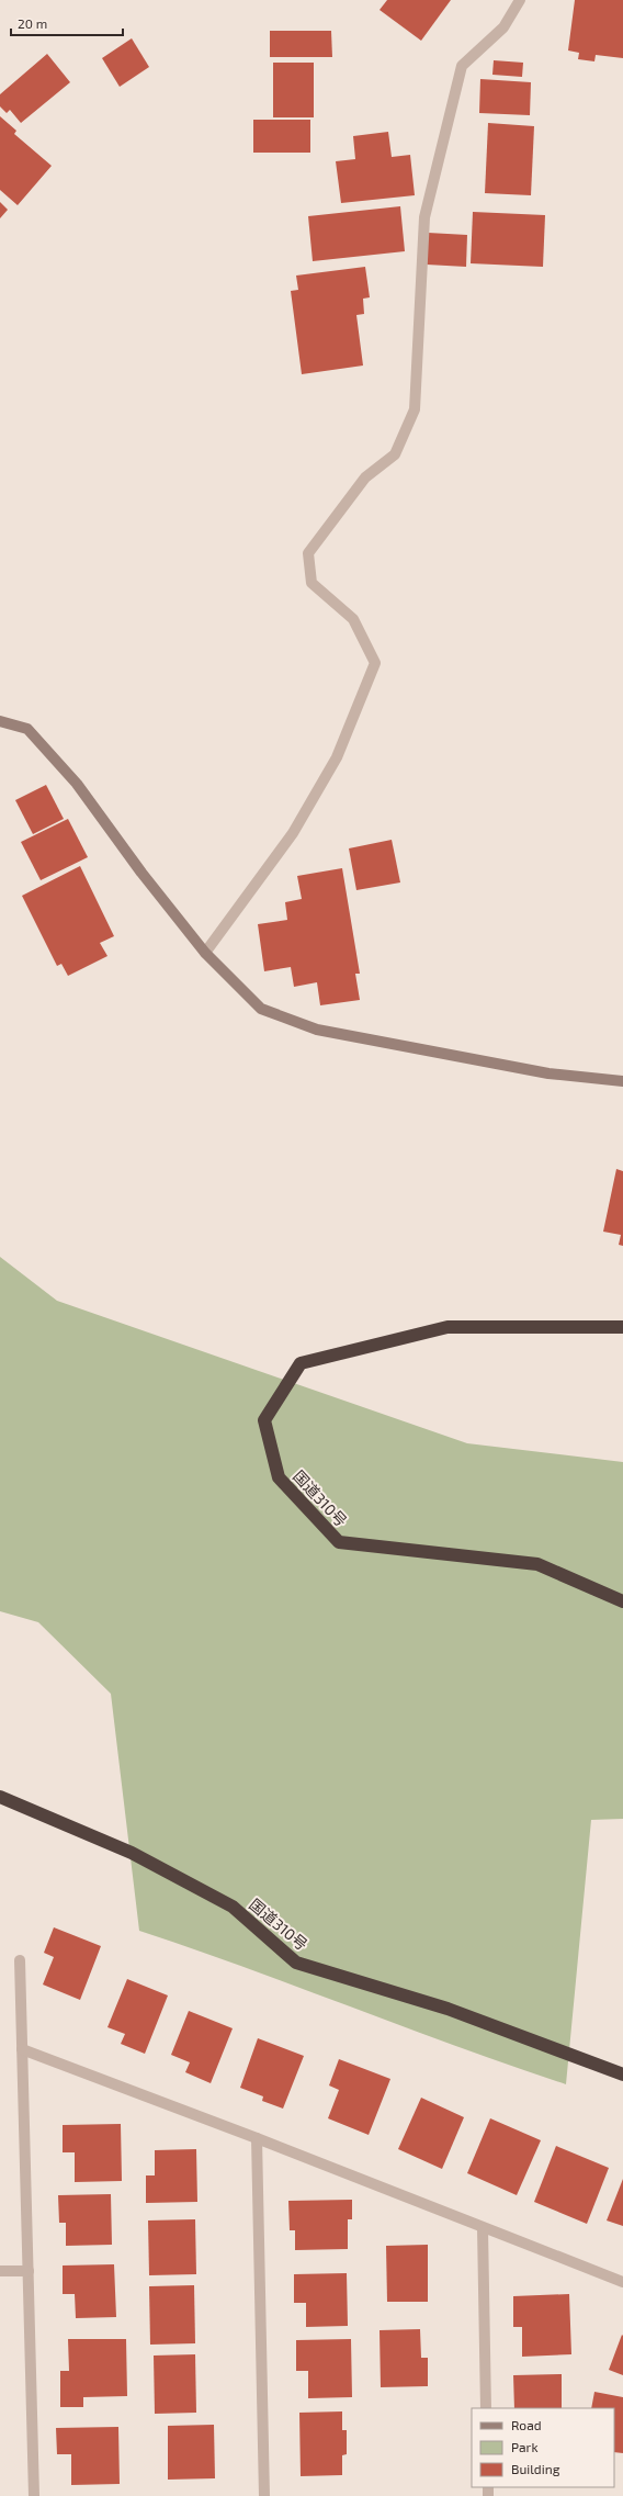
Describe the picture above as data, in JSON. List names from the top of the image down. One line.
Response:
{"streets":{"highway":["国道310号"]},"legend":["Road","Park","Building"],"scale_bar":"20 m"}
